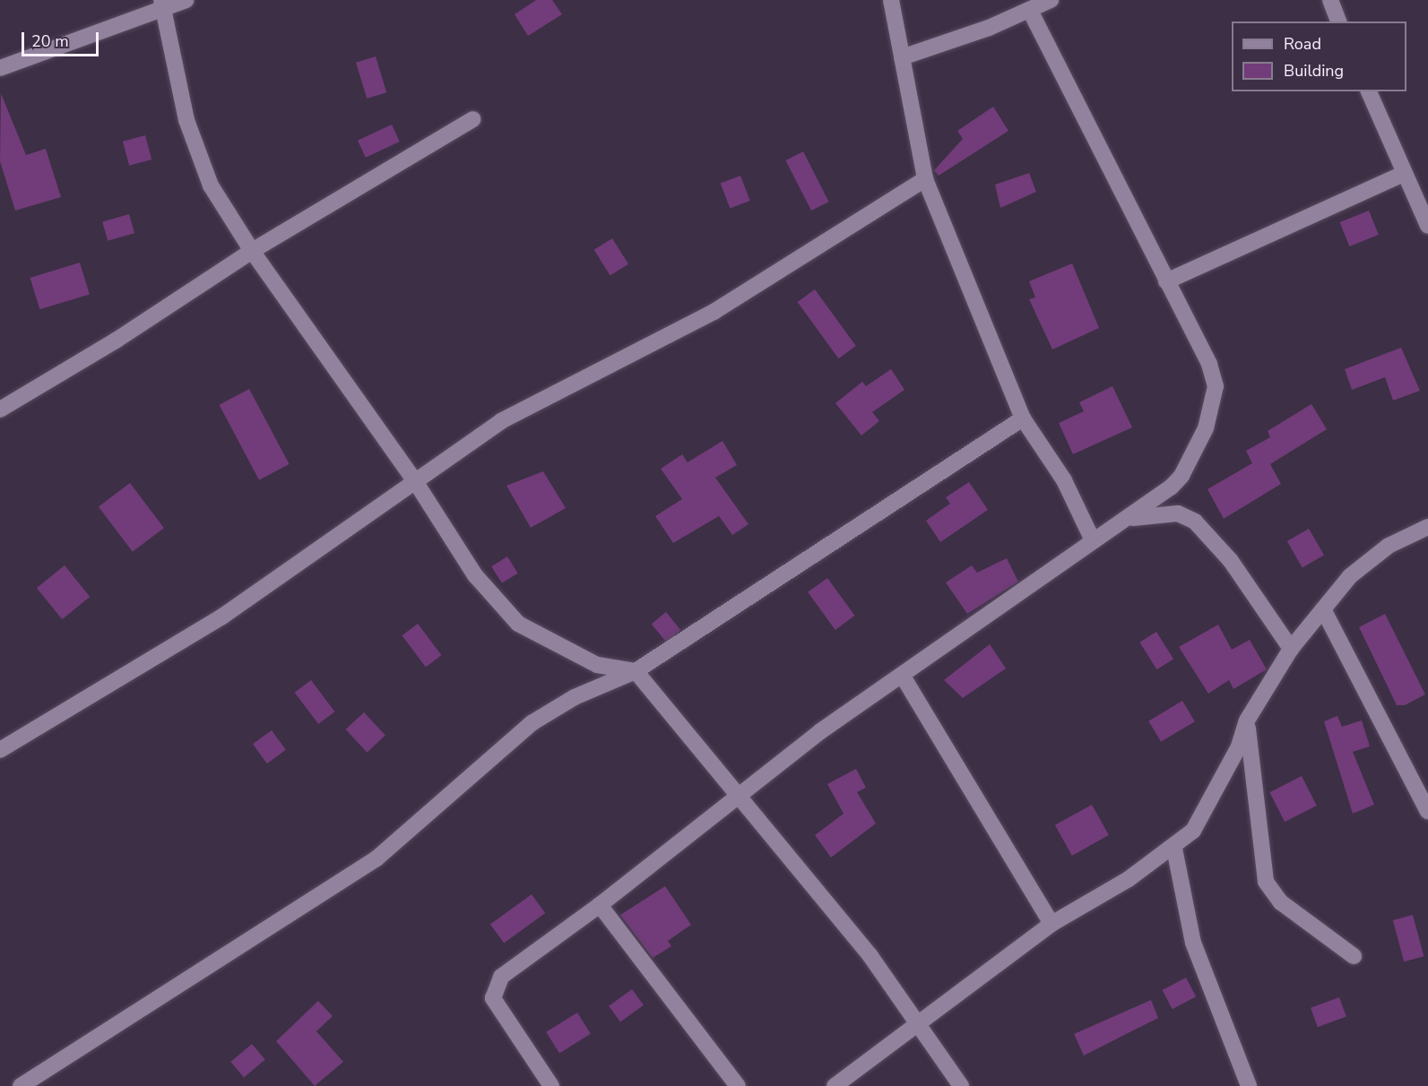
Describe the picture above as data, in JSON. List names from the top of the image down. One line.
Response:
{"legend":["Road","Building"],"scale_bar":"20 m"}
